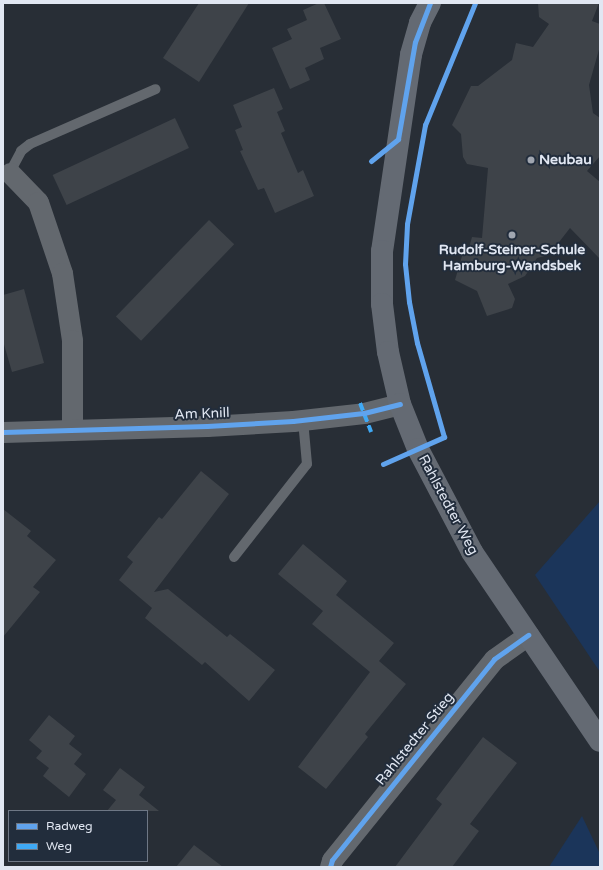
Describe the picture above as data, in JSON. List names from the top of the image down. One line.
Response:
{"streets":{"main road":["Rahlstedter Weg"],"street":["Am Knill","Rahlstedter Stieg"]},"crossings":[["Am Knill","Rahlstedter Weg"],["Rahlstedter Weg","Rahlstedter Stieg"]],"places":["Neubau","Rudolf-Steiner-Schule Hamburg-Wandsbek"],"legend":["Radweg","Weg"]}
